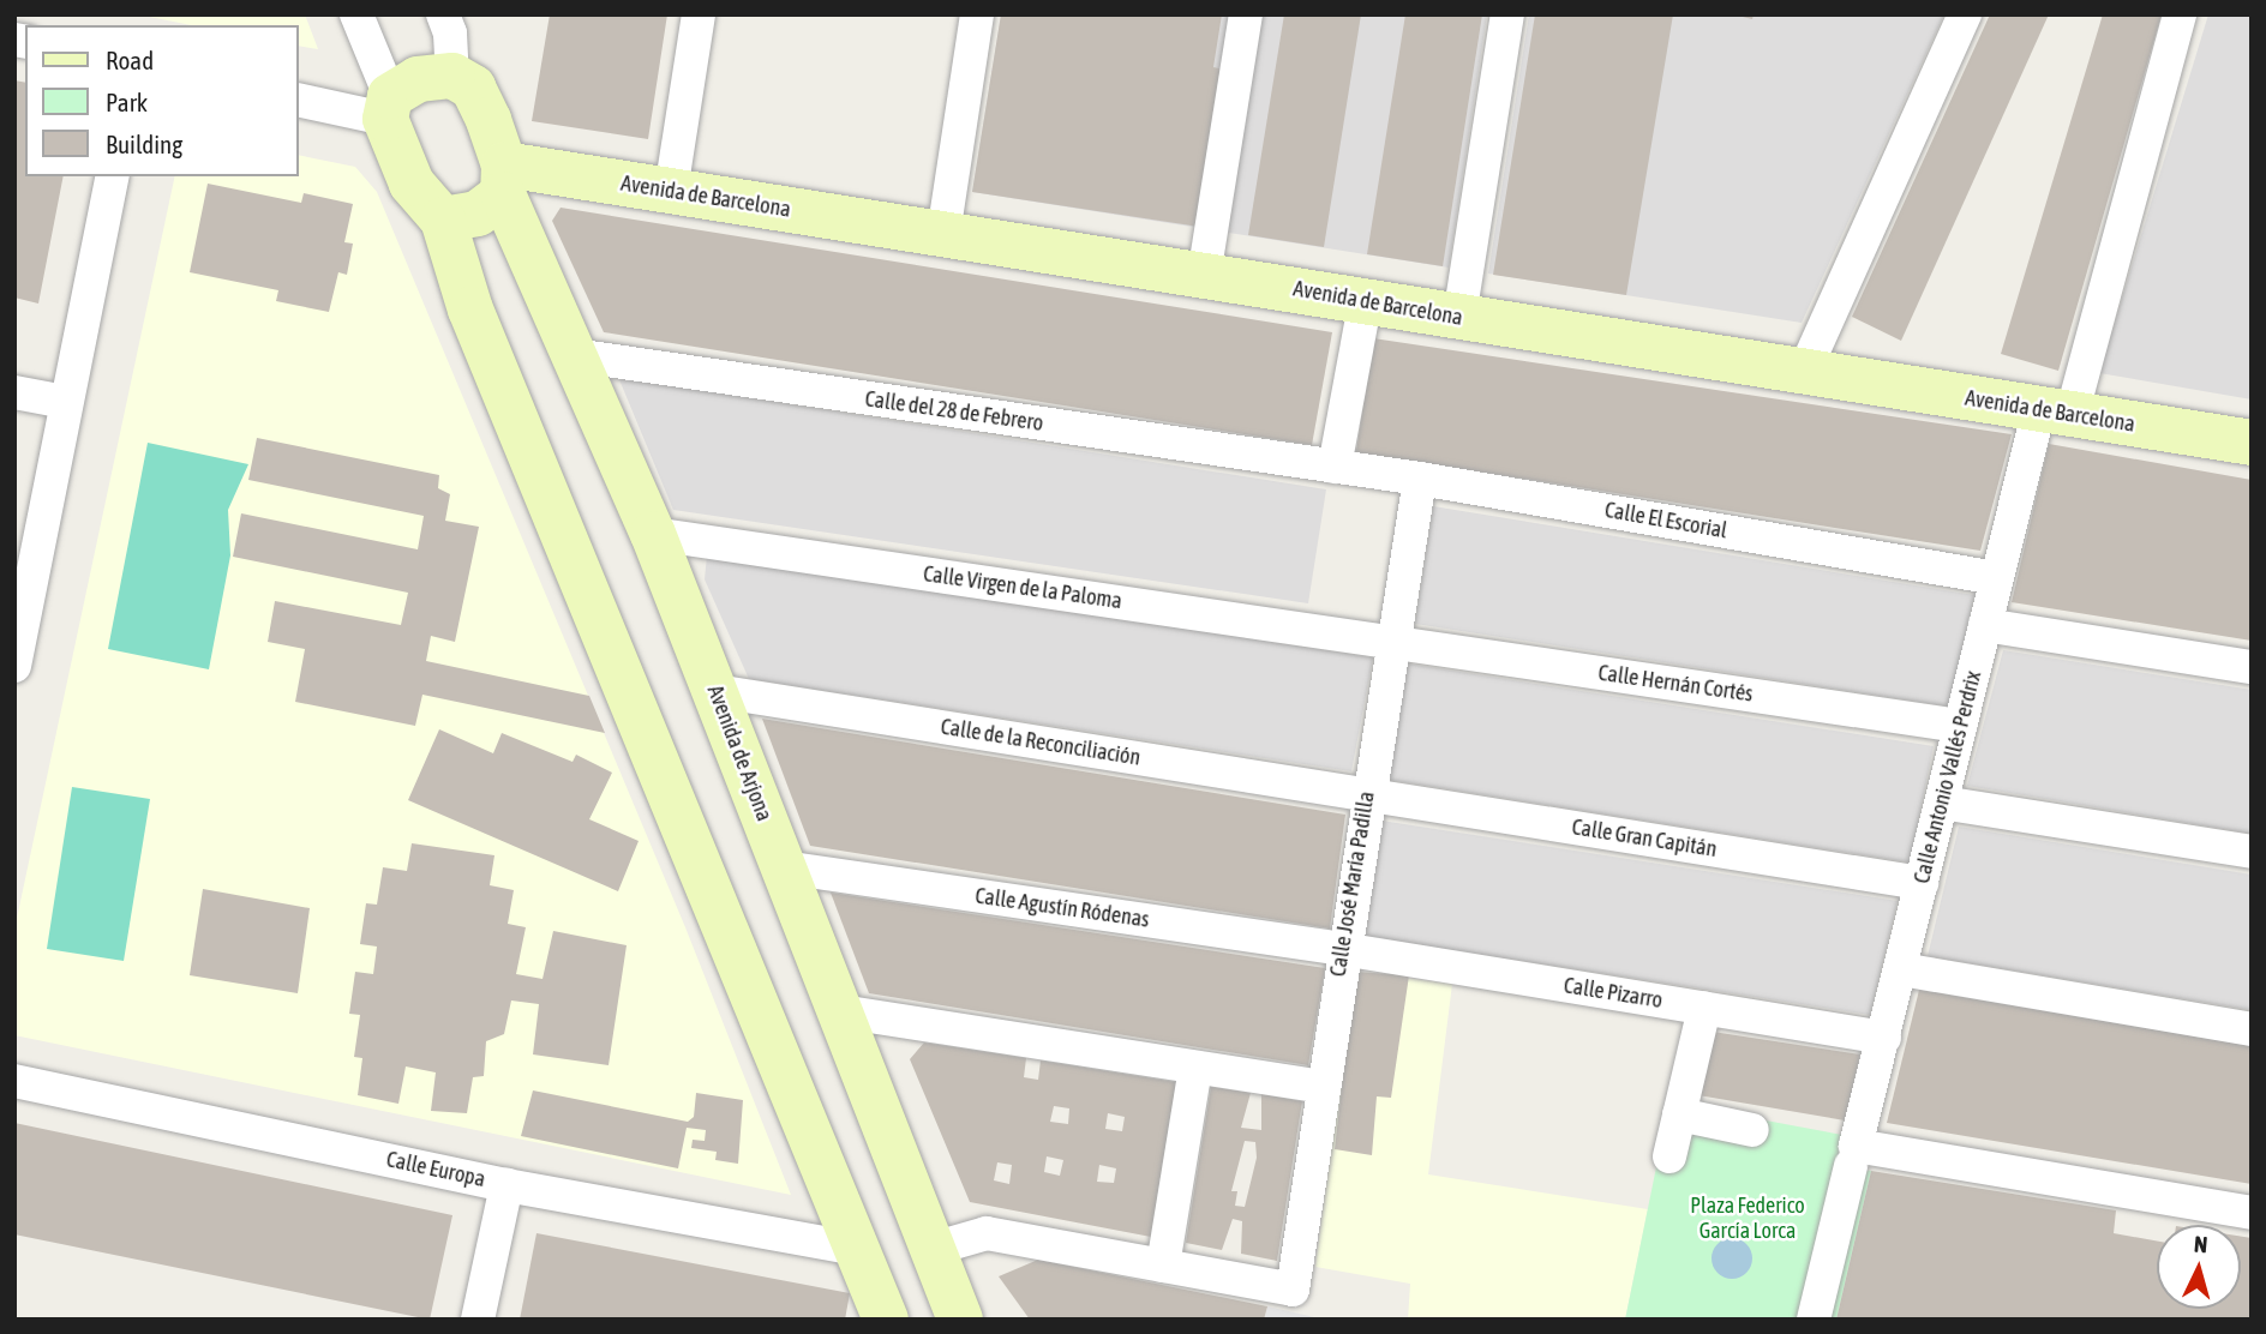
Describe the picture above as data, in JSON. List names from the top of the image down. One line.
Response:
{"streets":{"street":["Avenida de Barcelona","Calle del 28 de Febrero","Calle El Escorial","Calle Virgen de la Paloma","Calle Hernán Cortés","Calle de la Reconciliación","Avenida de Arjona","Calle Antonio Vallés Perdrix","Calle Gran Capitán","Calle José María Padilla","Calle Agustín Ródenas","Calle Pizarro","Calle Europa"]},"crossings":[["Avenida de Barcelona","Avenida de Arjona"],["Avenida de Barcelona","Calle Antonio Vallés Perdrix"],["Calle del 28 de Febrero","Calle El Escorial"],["Calle del 28 de Febrero","Avenida de Arjona"],["Calle El Escorial","Calle Antonio Vallés Perdrix"],["Calle El Escorial","Calle José María Padilla"],["Calle Virgen de la Paloma","Calle Hernán Cortés"],["Calle Virgen de la Paloma","Avenida de Arjona"],["Calle Virgen de la Paloma","Calle José María Padilla"],["Calle Hernán Cortés","Calle Antonio Vallés Perdrix"],["Calle Hernán Cortés","Calle José María Padilla"],["Calle de la Reconciliación","Avenida de Arjona"],["Calle de la Reconciliación","Calle Gran Capitán"],["Calle de la Reconciliación","Calle José María Padilla"],["Avenida de Arjona","Calle Agustín Ródenas"],["Calle Antonio Vallés Perdrix","Calle Gran Capitán"],["Calle Antonio Vallés Perdrix","Calle Pizarro"],["Calle Gran Capitán","Calle José María Padilla"],["Calle José María Padilla","Calle Agustín Ródenas"],["Calle José María Padilla","Calle Pizarro"],["Calle Agustín Ródenas","Calle Pizarro"]],"parks":["Plaza Federico García Lorca"],"legend":["Road","Park","Building"],"north":"top"}
